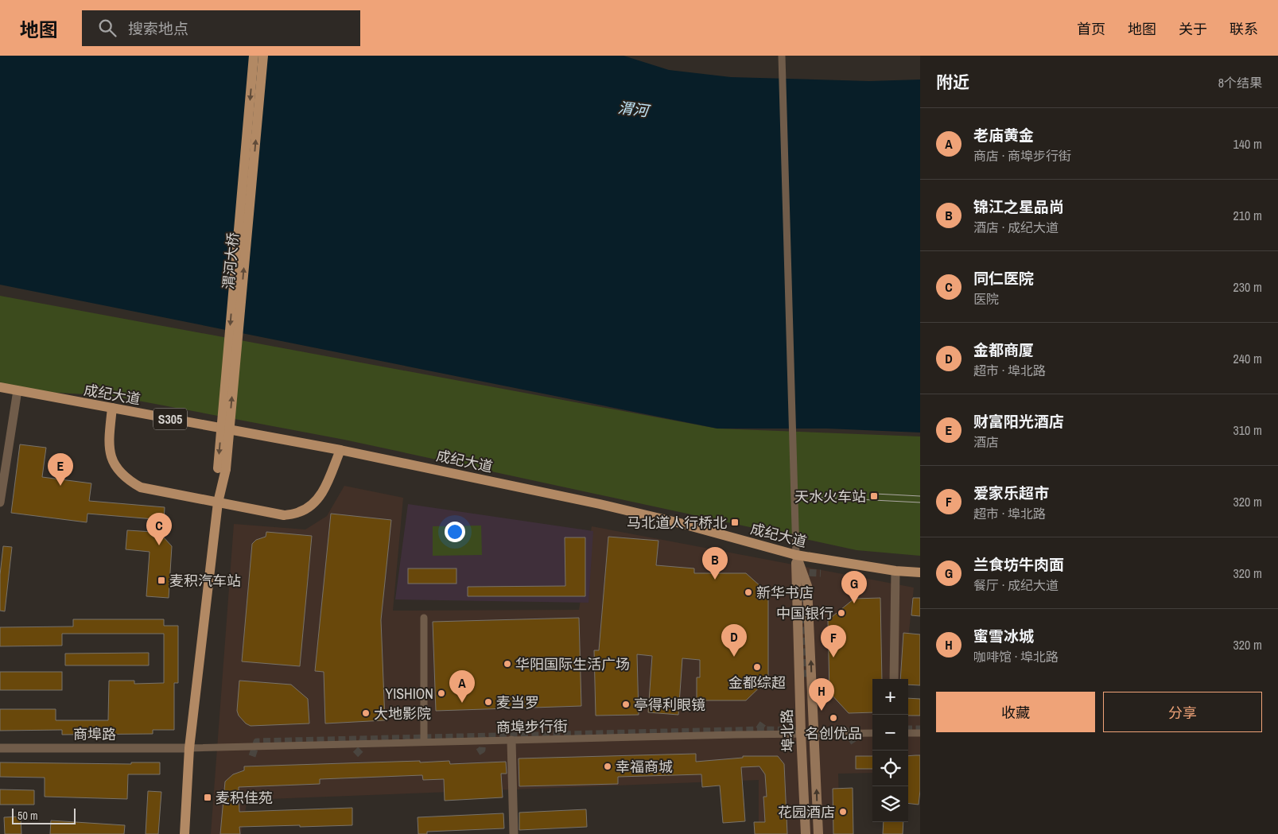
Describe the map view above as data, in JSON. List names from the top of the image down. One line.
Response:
{"streets":{"main road":["渭河大桥","成纪大道","S305","埠北路"],"street":["商埠步行街","商埠路"]},"crossings":[["成纪大道","埠北路"],["商埠步行街","埠北路"],["商埠步行街","商埠路"]],"water":["渭河"],"places":{"transit":["天水火车站","马北道人行桥北","麦积汽车站","麦积佳苑"],"other":["新华书店","中国银行","华阳国际生活广场","金都综超","YISHION","麦当罗","亭得利眼镜","大地影院","名创优品","幸福商城","花园酒店"]},"scale_bar":"50 m","page":{"header":"地图","search":"搜索地点","nav":["首页","地图","关于","联系"],"heading":["附近","8个结果"],"list":[{"mark":"A","name":"老庙黄金","note":"商店 · 商埠步行街","value":"140 m"},{"mark":"B","name":"锦江之星品尚","note":"酒店 · 成纪大道","value":"210 m"},{"mark":"C","name":"同仁医院","note":"医院","value":"230 m"},{"mark":"D","name":"金都商厦","note":"超市 · 埠北路","value":"240 m"},{"mark":"E","name":"财富阳光酒店","note":"酒店","value":"310 m"},{"mark":"F","name":"爱家乐超市","note":"超市 · 埠北路","value":"320 m"},{"mark":"G","name":"兰食坊牛肉面","note":"餐厅 · 成纪大道","value":"320 m"},{"mark":"H","name":"蜜雪冰城","note":"咖啡馆 · 埠北路","value":"320 m"}],"pins":["E","C","B","G","D","F","A","H"],"map_buttons":["+","−"],"buttons":["收藏","分享"],"scale":"50 m"}}
